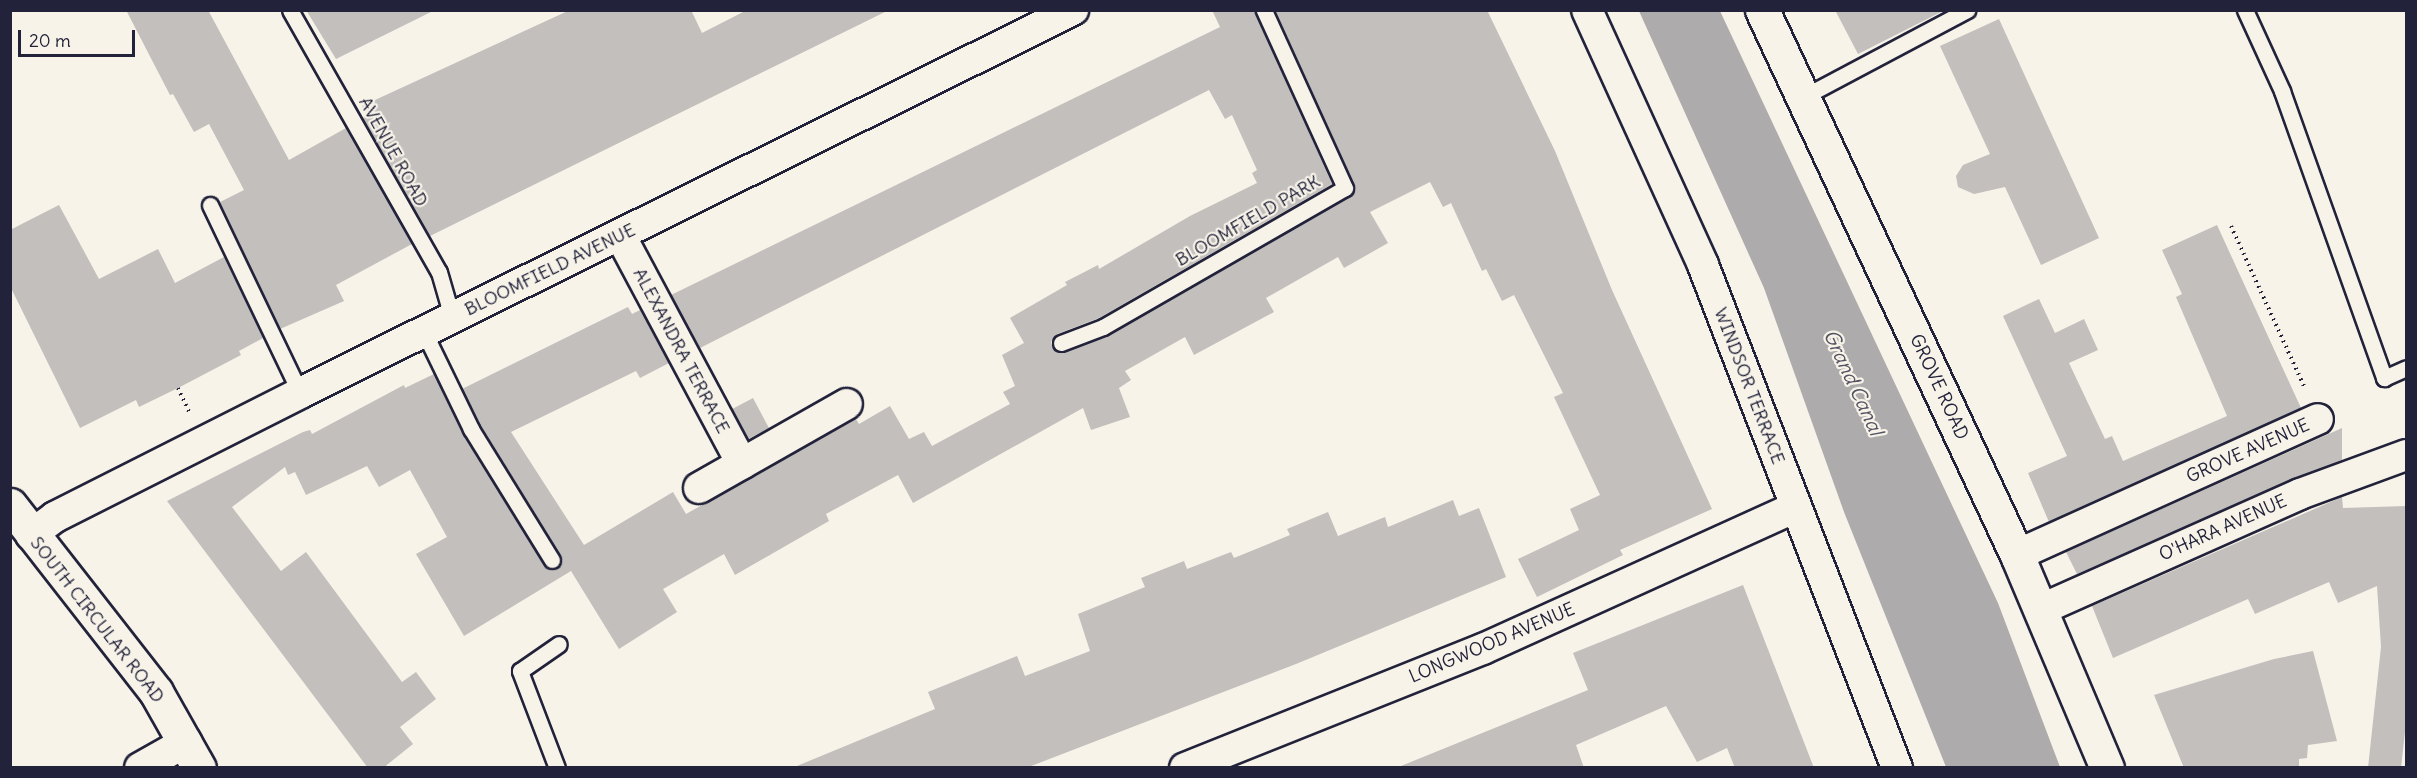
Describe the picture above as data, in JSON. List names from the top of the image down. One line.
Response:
{"streets":{"main road":["GROVE ROAD","SOUTH CIRCULAR ROAD"],"street":["BLOOMFIELD AVENUE","ALEXANDRA TERRACE","WINDSOR TERRACE","GROVE AVENUE","O'HARA AVENUE","LONGWOOD AVENUE"],"lane":["AVENUE ROAD","BLOOMFIELD PARK"]},"crossings":[["AVENUE ROAD","BLOOMFIELD AVENUE"],["BLOOMFIELD AVENUE","ALEXANDRA TERRACE"],["BLOOMFIELD AVENUE","SOUTH CIRCULAR ROAD"],["WINDSOR TERRACE","LONGWOOD AVENUE"],["GROVE ROAD","GROVE AVENUE"],["GROVE ROAD","O'HARA AVENUE"]],"water":["Grand Canal"],"scale_bar":"20 m"}
